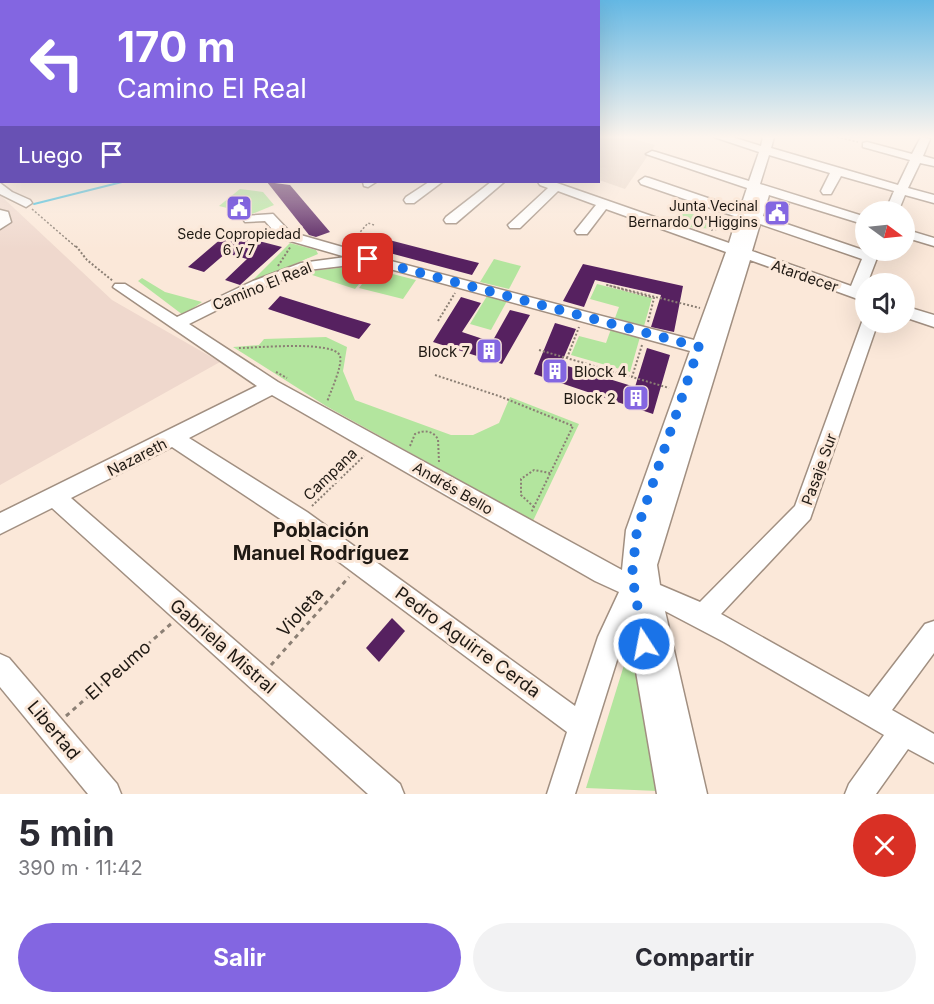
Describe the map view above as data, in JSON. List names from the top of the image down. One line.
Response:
{"streets":{"street":["Atardecer","Camino El Real","Nazareth","Pasaje Sur","Andrés Bello","Pedro Aguirre Cerda","Gabriela Mistral","Libertad"],"path":["Campana","Violeta","El Peumo"]},"crossings":[["Camino El Real","Andrés Bello"],["Nazareth","Andrés Bello"],["Nazareth","Pedro Aguirre Cerda"],["Nazareth","Gabriela Mistral"],["Pasaje Sur","Andrés Bello"],["Campana","Andrés Bello"],["Campana","Pedro Aguirre Cerda"],["Violeta","Pedro Aguirre Cerda"],["Violeta","Gabriela Mistral"],["Gabriela Mistral","El Peumo"],["El Peumo","Libertad"]],"districts":["Población Manuel Rodríguez"],"places":{"public building":["Sede Copropiedad 6 y 7","Junta Vecinal Bernardo O'Higgins"],"building":["Block 7","Block 4","Block 2"]},"north":"right","page":{"turn":["170 m","Camino El Real"],"then":"Luego","heading":["5 min","390 m · 11:42"],"buttons":["Salir","Compartir"]}}
